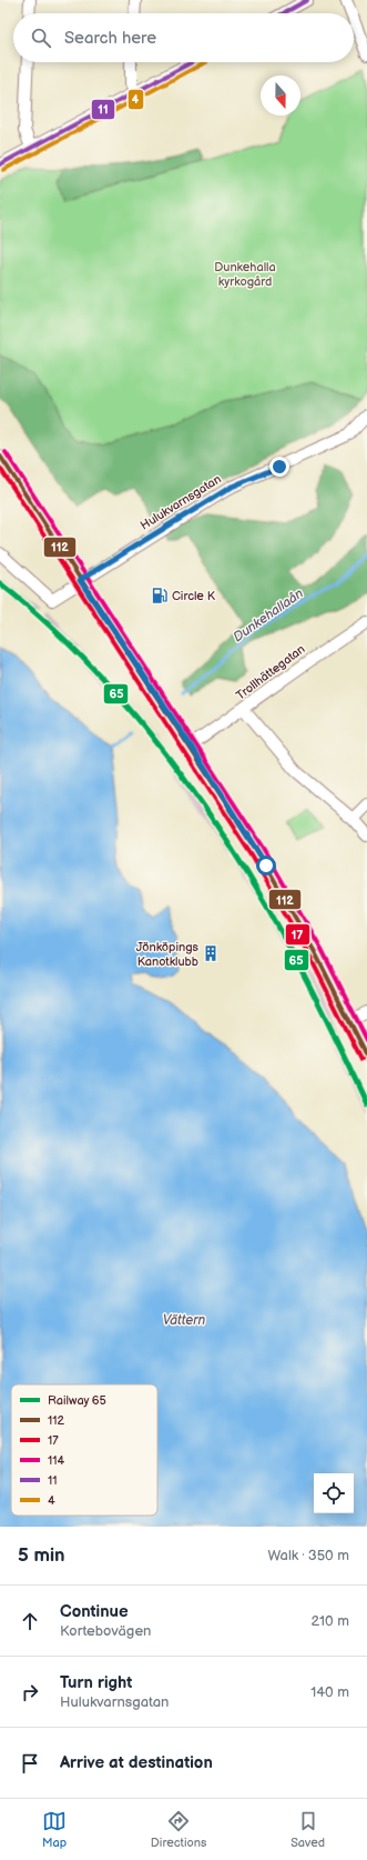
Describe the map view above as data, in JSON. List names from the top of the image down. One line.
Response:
{"streets":{"street":["Hulukvarnsgatan","Trollhättegatan"]},"water":["Dunkehallaån","Vättern"],"parks":["Dunkehalla kyrkogård"],"places":{"fuel station":["Circle K"],"building":["Jönköpings Kanotklubb"]},"lines":["transit line 11","transit line 4","transit line 114","transit line 112","transit line 17","rail line 65"],"legend":["Railway 65","112","17","114","11","4"],"north":"bottom","page":{"search":"Search here","heading":["5 min","Walk · 350 m"],"list":[["Continue","Kortebovägen","210 m"],["Turn right","Hulukvarnsgatan","140 m"],"Arrive at destination"],"nav":["Map","Directions","Saved"]}}
